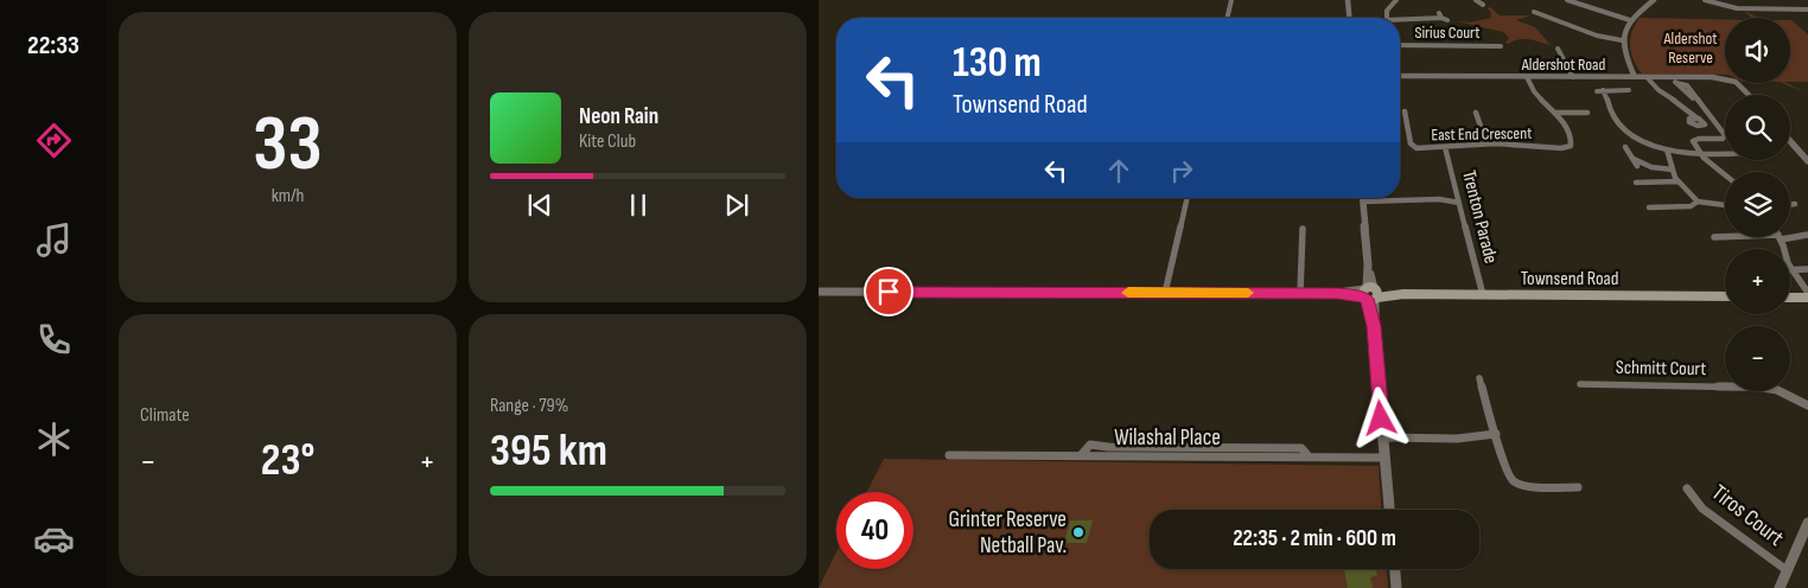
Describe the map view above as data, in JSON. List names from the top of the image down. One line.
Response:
{"streets":{"main road":["Townsend Road"],"street":["Sirius Court","Aldershot Road","East End Crescent","Trenton Parade","Schmitt Court","Wilashal Place","Tiros Court"]},"crossings":[["Aldershot Road","East End Crescent"],["East End Crescent","Trenton Parade"],["Trenton Parade","Townsend Road"]],"parks":["Aldershot Reserve"],"places":["Grinter Reserve Netball Pav."],"page":{"tabs":"22:33","tile":[["33","km/h"],"Climate",["Range · 79%","395 km"]],"map_buttons":["+","−"],"turn":["130 m","Townsend Road"],"song":["Neon Rain","Kite Club"],"heat":["−","23°","+"],"limit":"40","trip":"22:35 · 2 min · 600 m"}}
